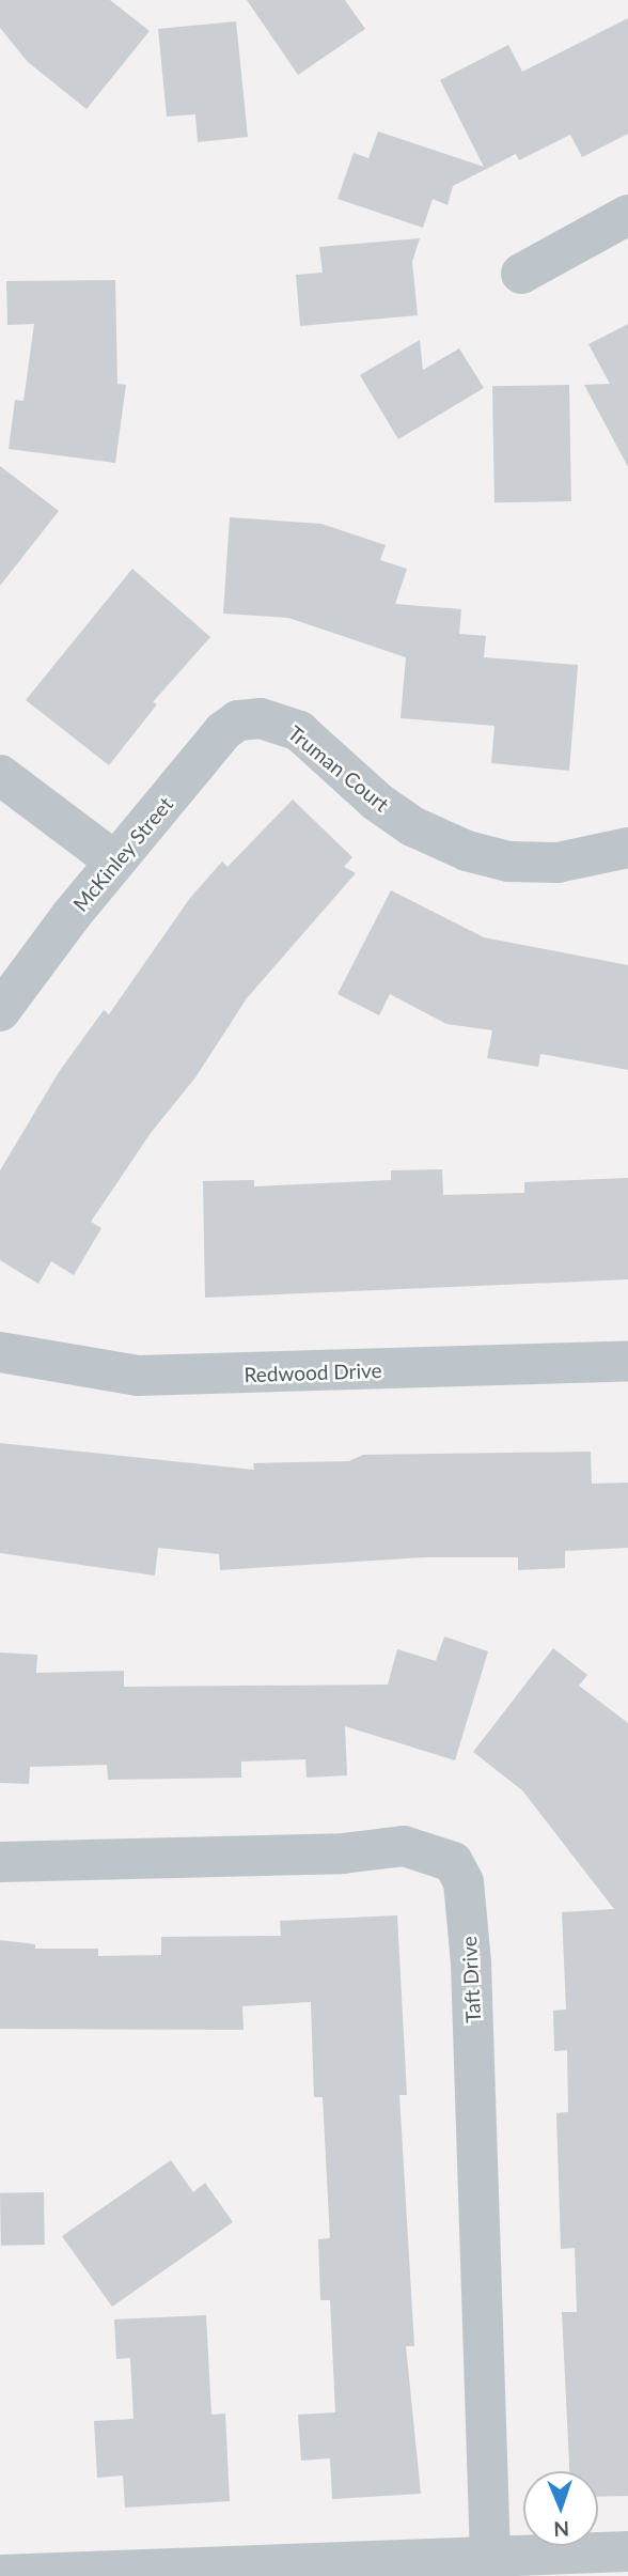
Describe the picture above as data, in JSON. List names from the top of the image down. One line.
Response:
{"streets":{"street":["Truman Court","McKinley Street","Redwood Drive","Taft Drive"]},"crossings":[["Truman Court","McKinley Street"]],"north":"bottom"}
